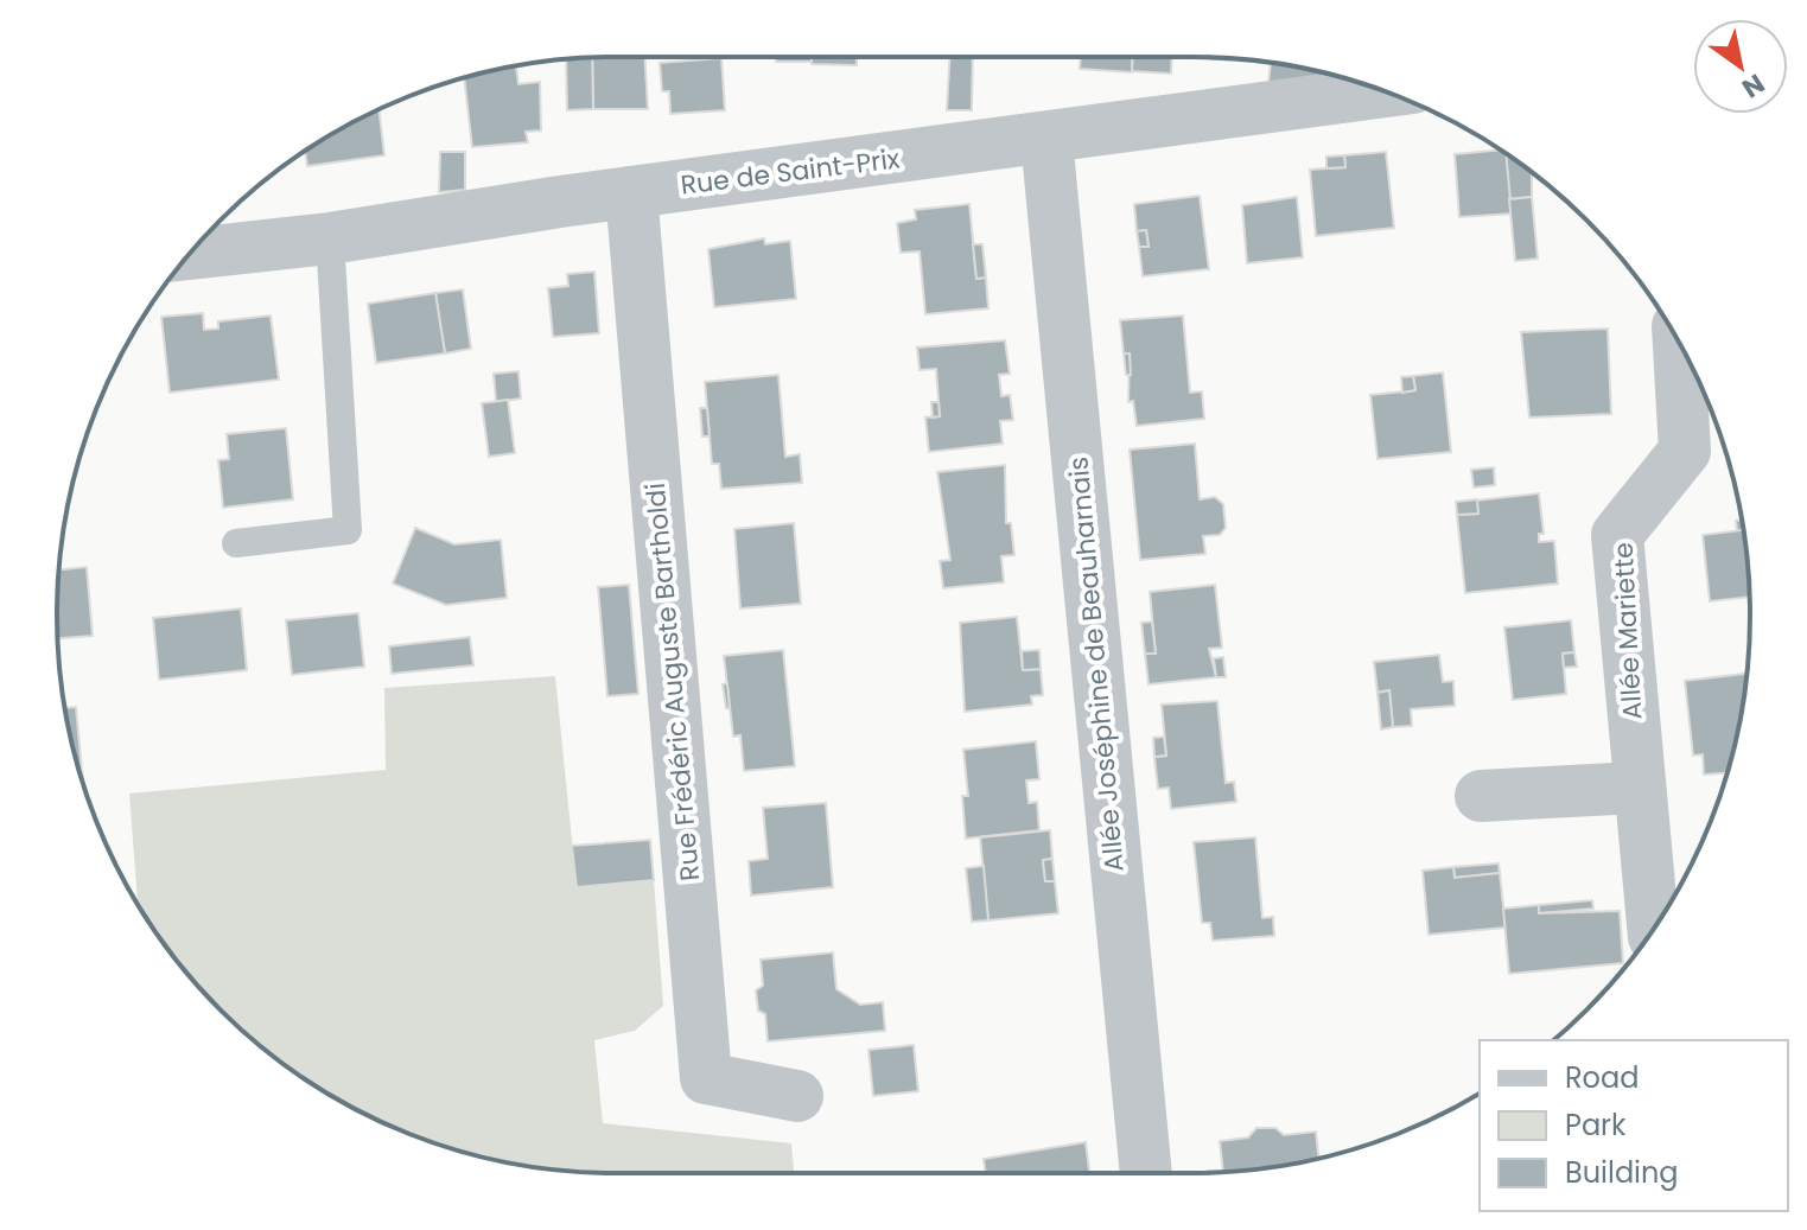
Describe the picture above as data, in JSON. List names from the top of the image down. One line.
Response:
{"streets":{"street":["Rue de Saint-Prix","Allée Mariette","Allée Joséphine de Beauharnais","Rue Frédéric Auguste Bartholdi"]},"crossings":[["Rue de Saint-Prix","Allée Joséphine de Beauharnais"],["Rue de Saint-Prix","Rue Frédéric Auguste Bartholdi"]],"legend":["Road","Park","Building"],"north":"bottom right"}
